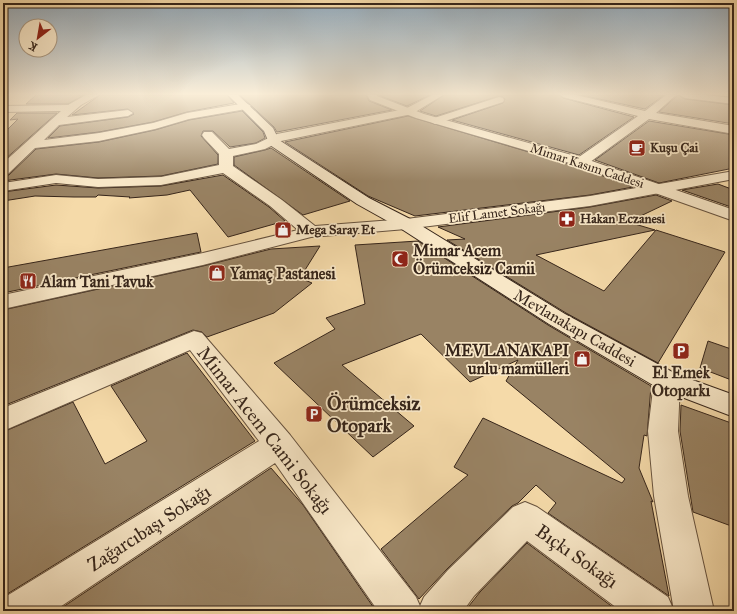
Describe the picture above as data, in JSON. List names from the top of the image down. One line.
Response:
{"streets":{"street":["Mimar Kasım Caddesi","Elif Lamet Sokağı","Mevlanakapı Caddesi","Mimar Acem Cami Sokağı","Zağarcıbaşı Sokağı","Bıçkı Sokağı"]},"crossings":[["Mimar Kasım Caddesi","Elif Lamet Sokağı"],["Elif Lamet Sokağı","Mevlanakapı Caddesi"],["Mimar Acem Cami Sokağı","Zağarcıbaşı Sokağı"]],"places":{"cafe":["Kuşu Çai"],"pharmacy":["Hakan Eczanesi"],"shop":["Mega Saray Et","Yamaç Pastanesi","MEVLANAKAPI unlu mamülleri"],"mosque":["Mimar Acem Örümceksiz Camii"],"restaurant":["Alam Tani Tavuk"],"parking":["El Emek Otoparkı","Örümceksiz Otopark"]},"north":"bottom left"}
